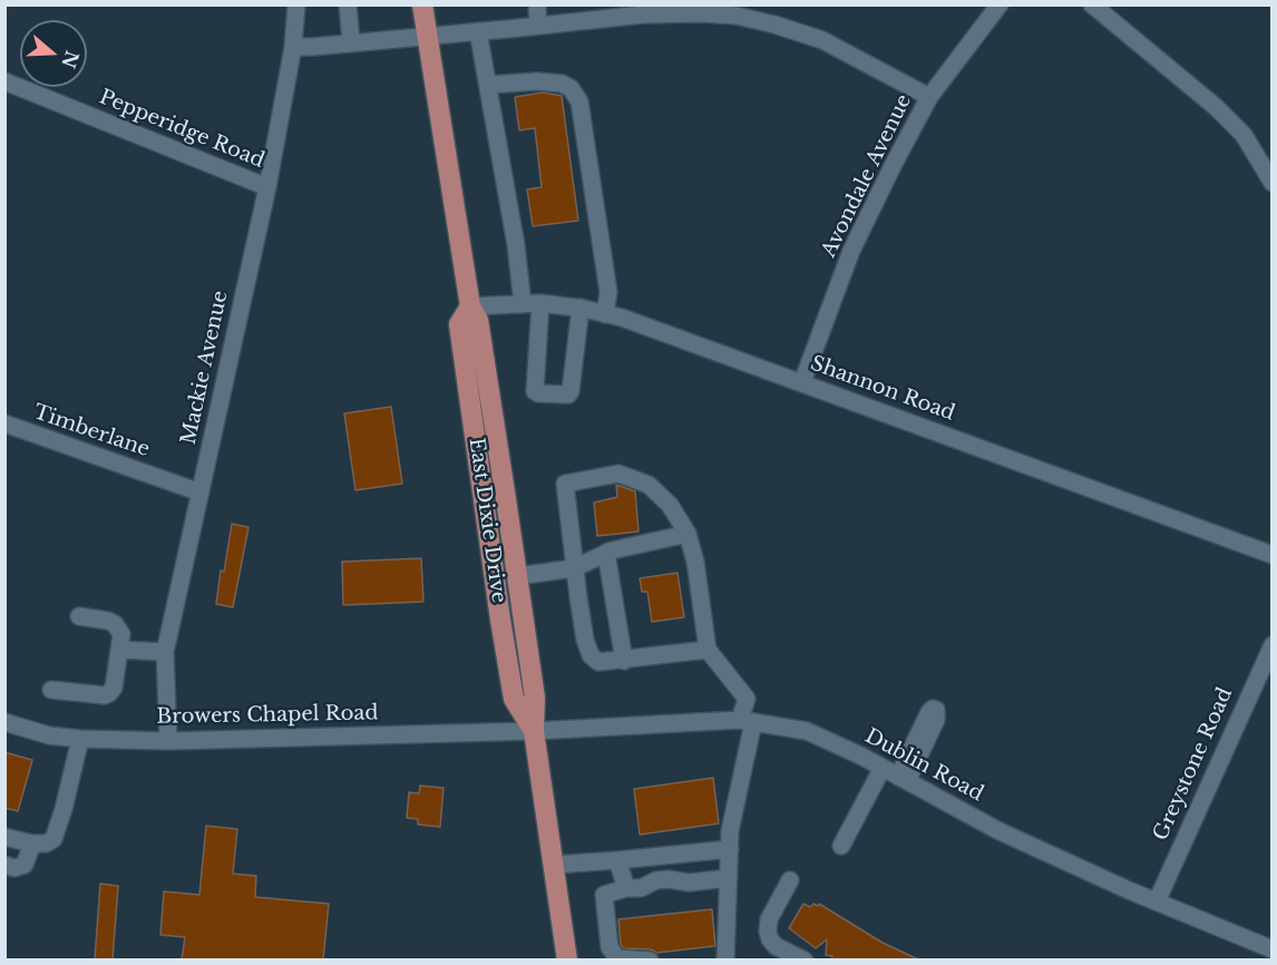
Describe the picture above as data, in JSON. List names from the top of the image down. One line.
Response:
{"streets":{"main road":["East Dixie Drive"],"street":["Pepperidge Road","Avondale Avenue","Mackie Avenue","Shannon Road","Timberlane","Browers Chapel Road","Greystone Road","Dublin Road"]},"crossings":[["Pepperidge Road","Mackie Avenue"],["Avondale Avenue","Shannon Road"],["Mackie Avenue","Timberlane"],["Mackie Avenue","Browers Chapel Road"],["Shannon Road","East Dixie Drive"],["East Dixie Drive","Browers Chapel Road"],["East Dixie Drive","Dublin Road"],["Browers Chapel Road","Dublin Road"],["Greystone Road","Dublin Road"]],"north":"right"}
